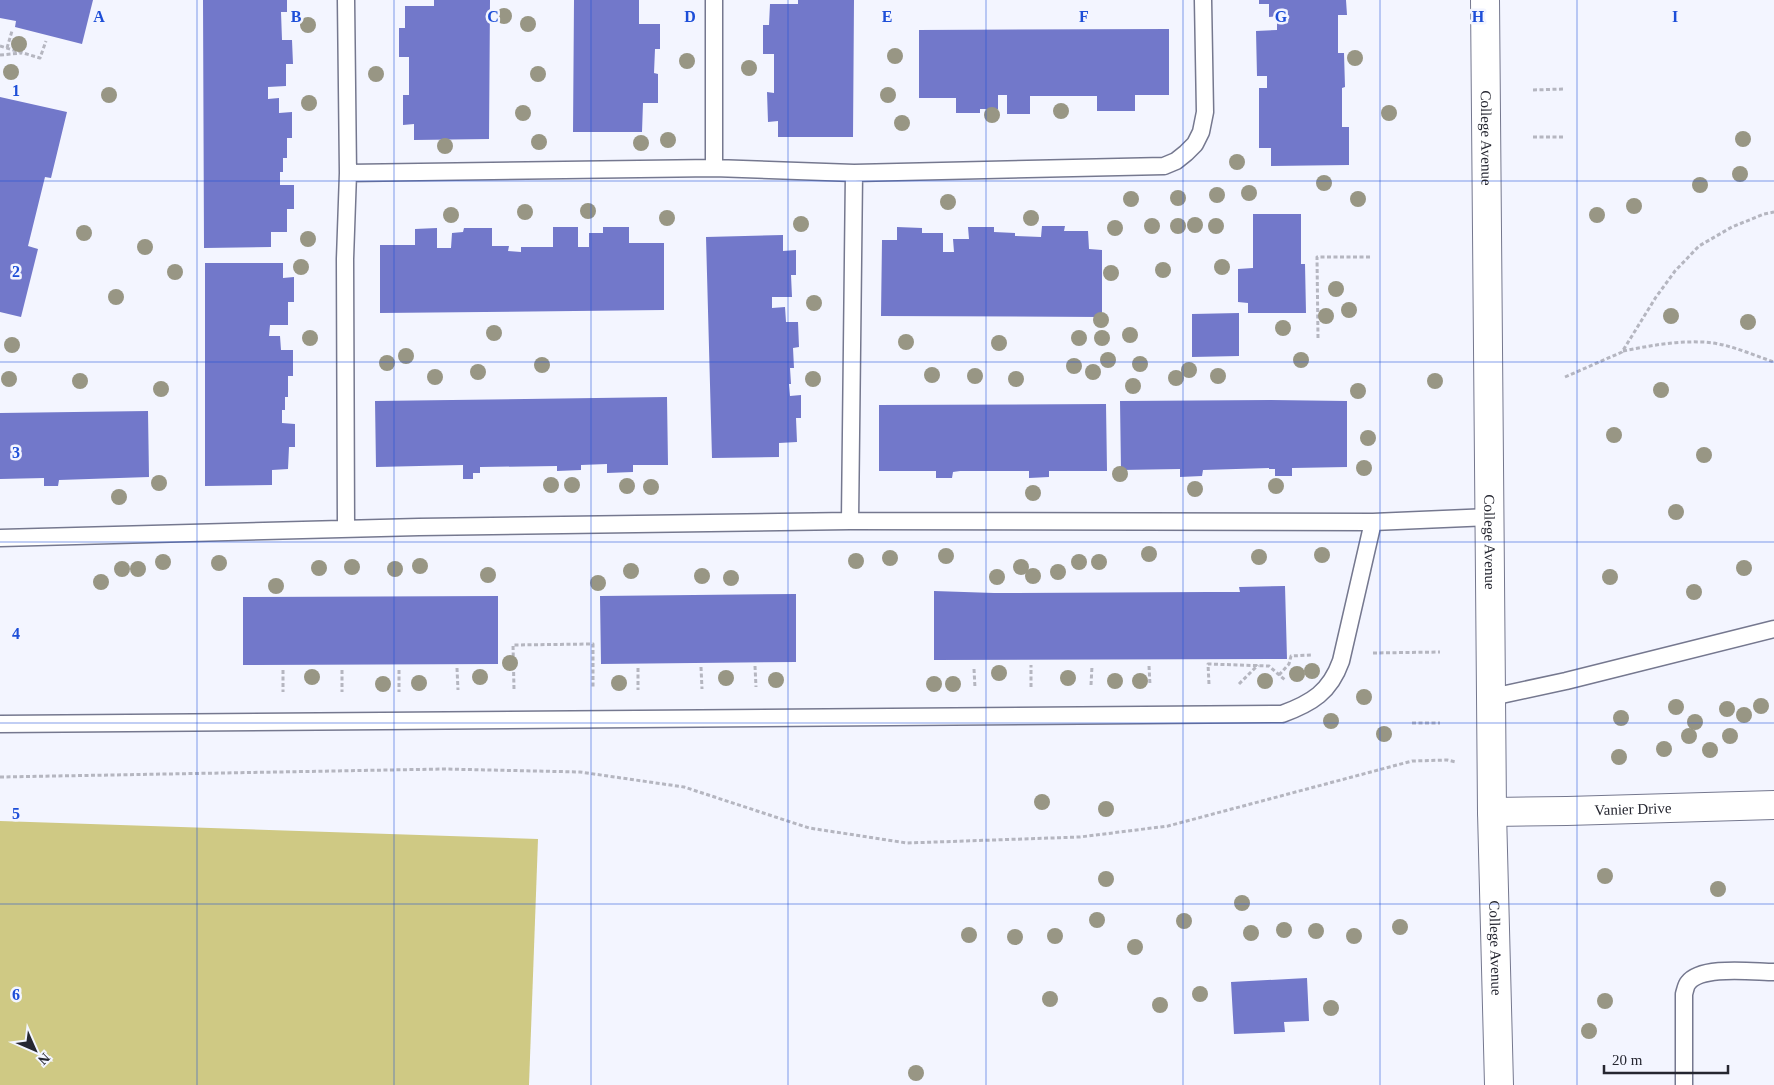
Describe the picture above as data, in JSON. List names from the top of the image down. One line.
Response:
{"streets":{"main road":["College Avenue","Vanier Drive"]},"crossings":[["College Avenue","Vanier Drive"]],"scale_bar":"20 m","north":"bottom right","grid":{"columns":["A","B","C","D","E","F","G","H","I"],"rows":["1","2","3","4","5","6"]}}
